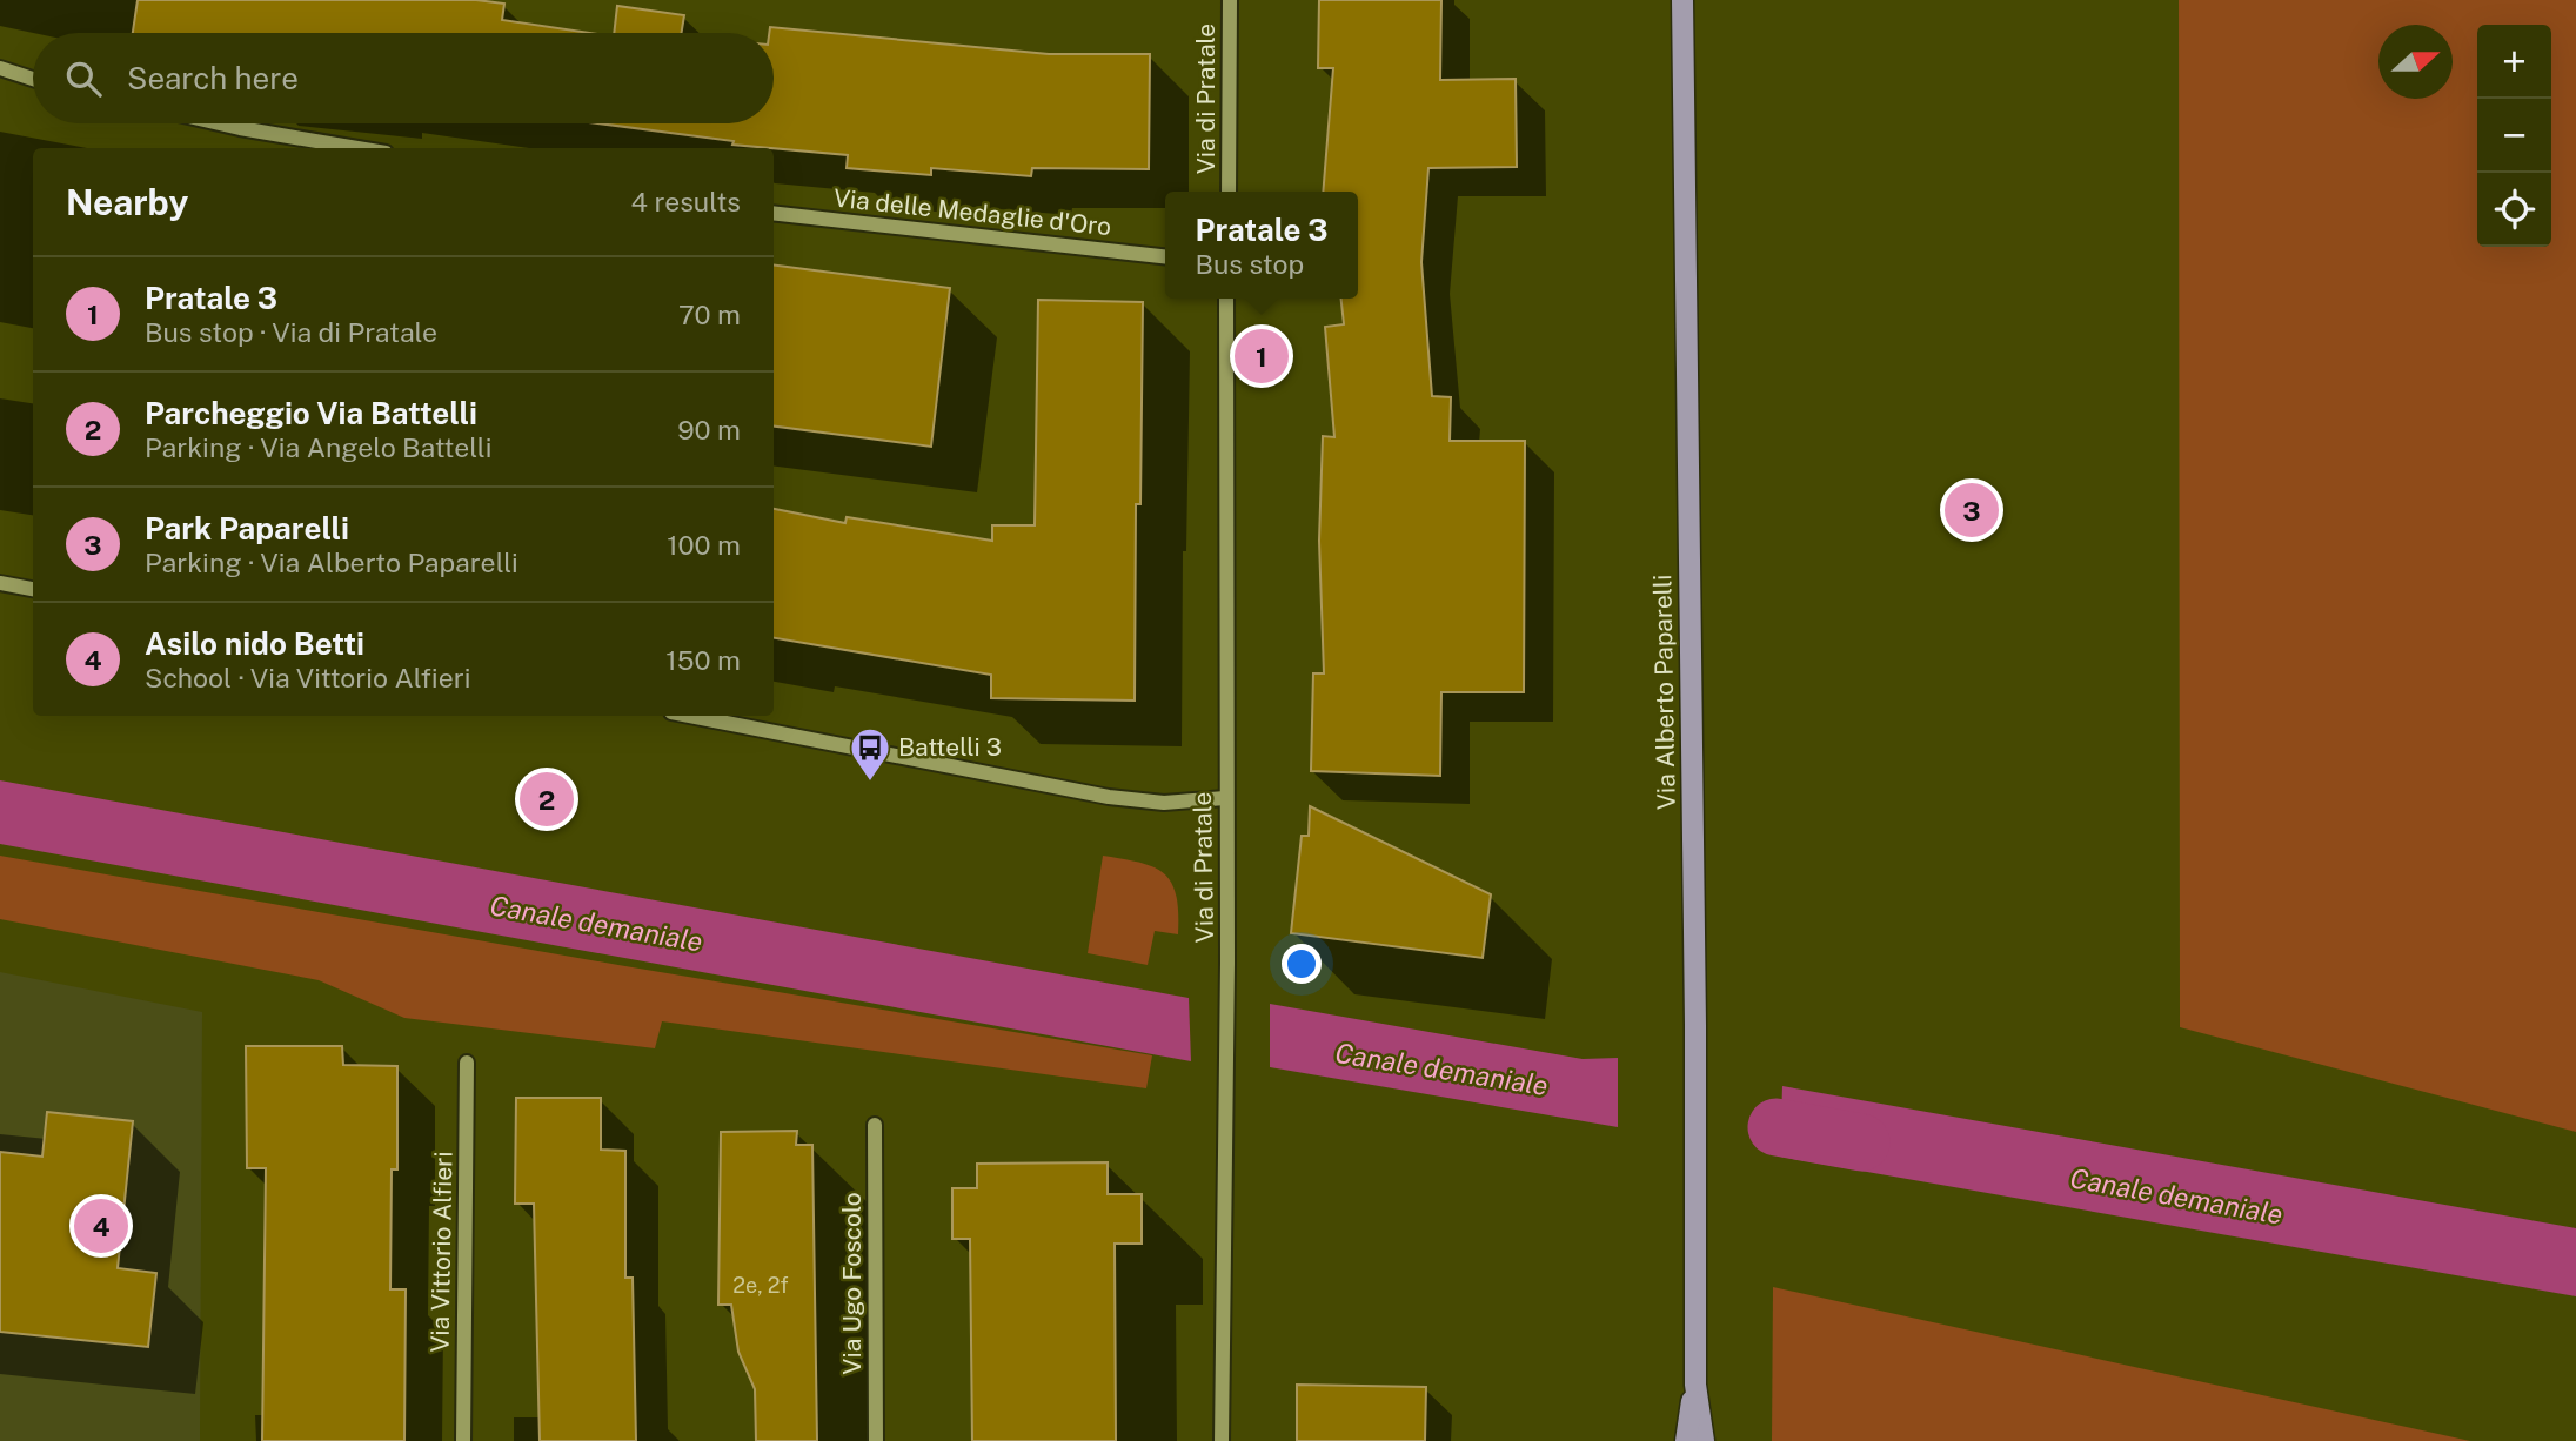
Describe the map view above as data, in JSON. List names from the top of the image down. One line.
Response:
{"streets":{"main road":["Via Alberto Paparelli"],"street":["Via di Pratale","Via delle Medaglie d'Oro","Via Vittorio Alfieri","Via Ugo Foscolo"]},"water":["Canale demaniale"],"places":{"bus stop":["Battelli 3"]},"house_numbers":["2e, 2f"],"north":"right","page":{"map_buttons":["+","−"],"search":"Search here","heading":["Nearby","4 results"],"popup":["Pratale 3","Bus stop"],"list":[{"mark":"1","name":"Pratale 3","note":"Bus stop · Via di Pratale","value":"70 m"},{"mark":"2","name":"Parcheggio Via Battelli","note":"Parking · Via Angelo Battelli","value":"90 m"},{"mark":"3","name":"Park Paparelli","note":"Parking · Via Alberto Paparelli","value":"100 m"},{"mark":"4","name":"Asilo nido Betti","note":"School · Via Vittorio Alfieri","value":"150 m"}],"pins":["1","3","2","4"]}}
